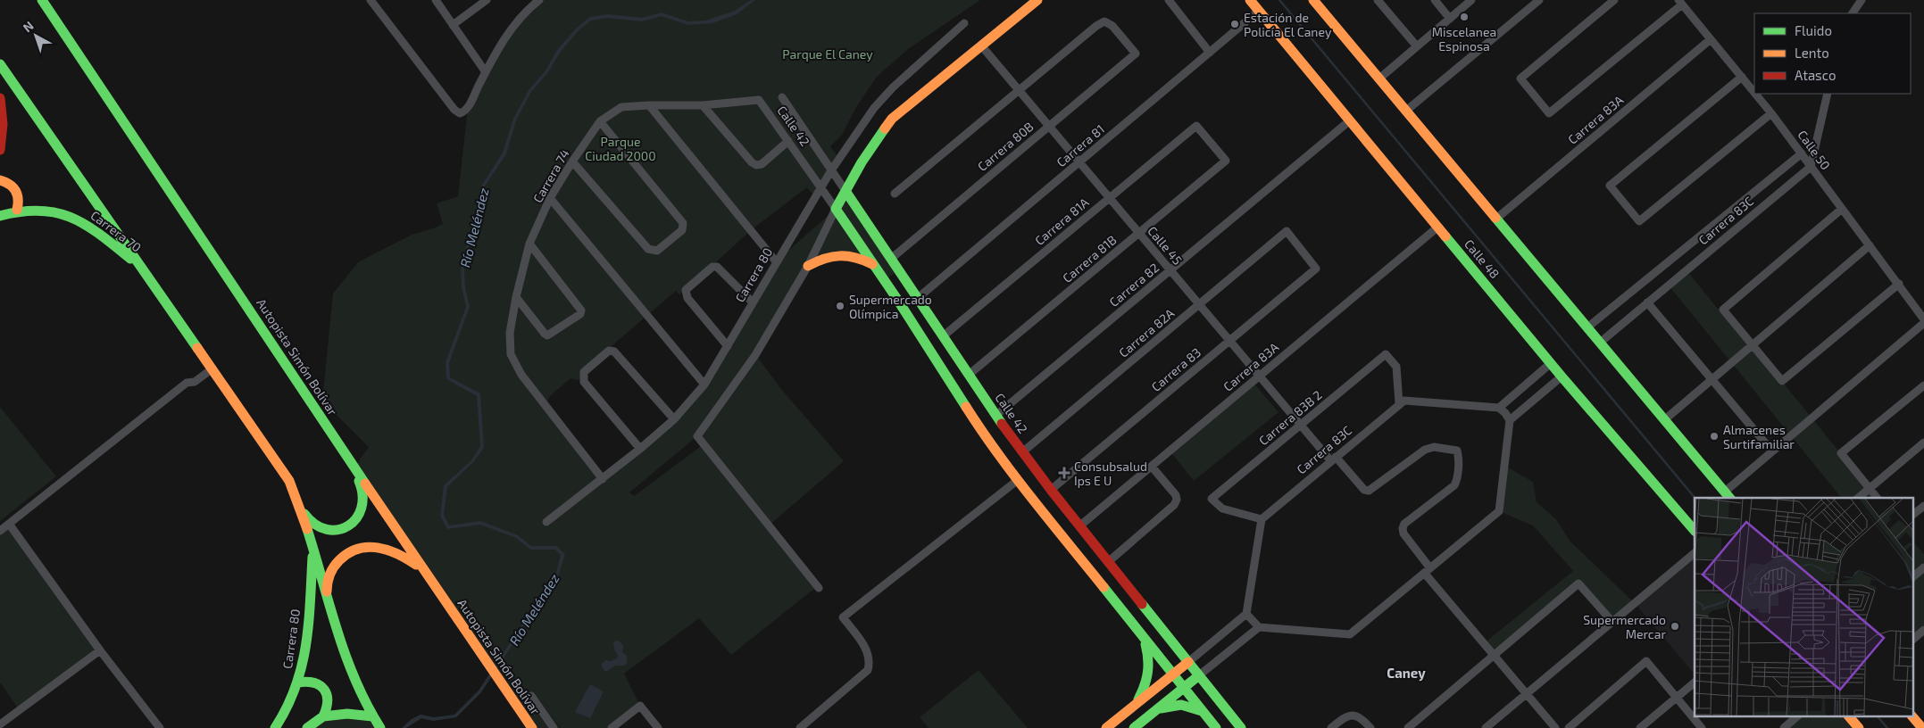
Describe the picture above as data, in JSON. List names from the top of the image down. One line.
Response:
{"streets":{"main road":["Calle 42","Carrera 70","Calle 48","Carrera 80","Autopista Simón Bolívar"],"street":["Carrera 83A","Carrera 81","Carrera 80B","Calle 50","Carrera 74","Carrera 83C","Carrera 81A","Calle 45","Carrera 81B","Carrera 82","Carrera 82A","Carrera 83","Carrera 83B 2"]},"crossings":[["Carrera 83A","Calle 42"],["Carrera 83A","Calle 50"],["Carrera 83A","Calle 45"],["Carrera 83A","Calle 48"],["Calle 42","Carrera 81"],["Calle 42","Carrera 80B"],["Calle 42","Carrera 74"],["Calle 42","Carrera 81A"],["Calle 42","Carrera 81B"],["Calle 42","Carrera 80"],["Calle 42","Carrera 82"],["Calle 42","Carrera 82A"],["Calle 42","Carrera 83"],["Carrera 81","Calle 45"],["Carrera 81","Calle 48"],["Carrera 80B","Calle 45"],["Calle 50","Carrera 83C"],["Carrera 74","Carrera 80"],["Carrera 83C","Calle 45"],["Carrera 83C","Carrera 83B 2"],["Carrera 81A","Calle 45"],["Carrera 81A","Carrera 81B"],["Calle 45","Carrera 81B"],["Calle 45","Carrera 82"],["Calle 45","Carrera 82A"],["Calle 45","Carrera 83"],["Calle 45","Carrera 83B 2"],["Calle 48","Carrera 82"],["Carrera 82A","Carrera 83"]],"districts":["Caney"],"water":["Río Meléndez"],"parks":["Parque El Caney","Parque Ciudad 2000"],"places":{"other":["Miscelanea Espinosa","Estación de Policía El Caney","Supermercado Olímpica","Almacenes Surtifamiliar","Supermercado Mercar"],"health":["Consubsalud Ips E U"]},"legend":["Fluido","Lento","Atasco"],"north":"top left"}
